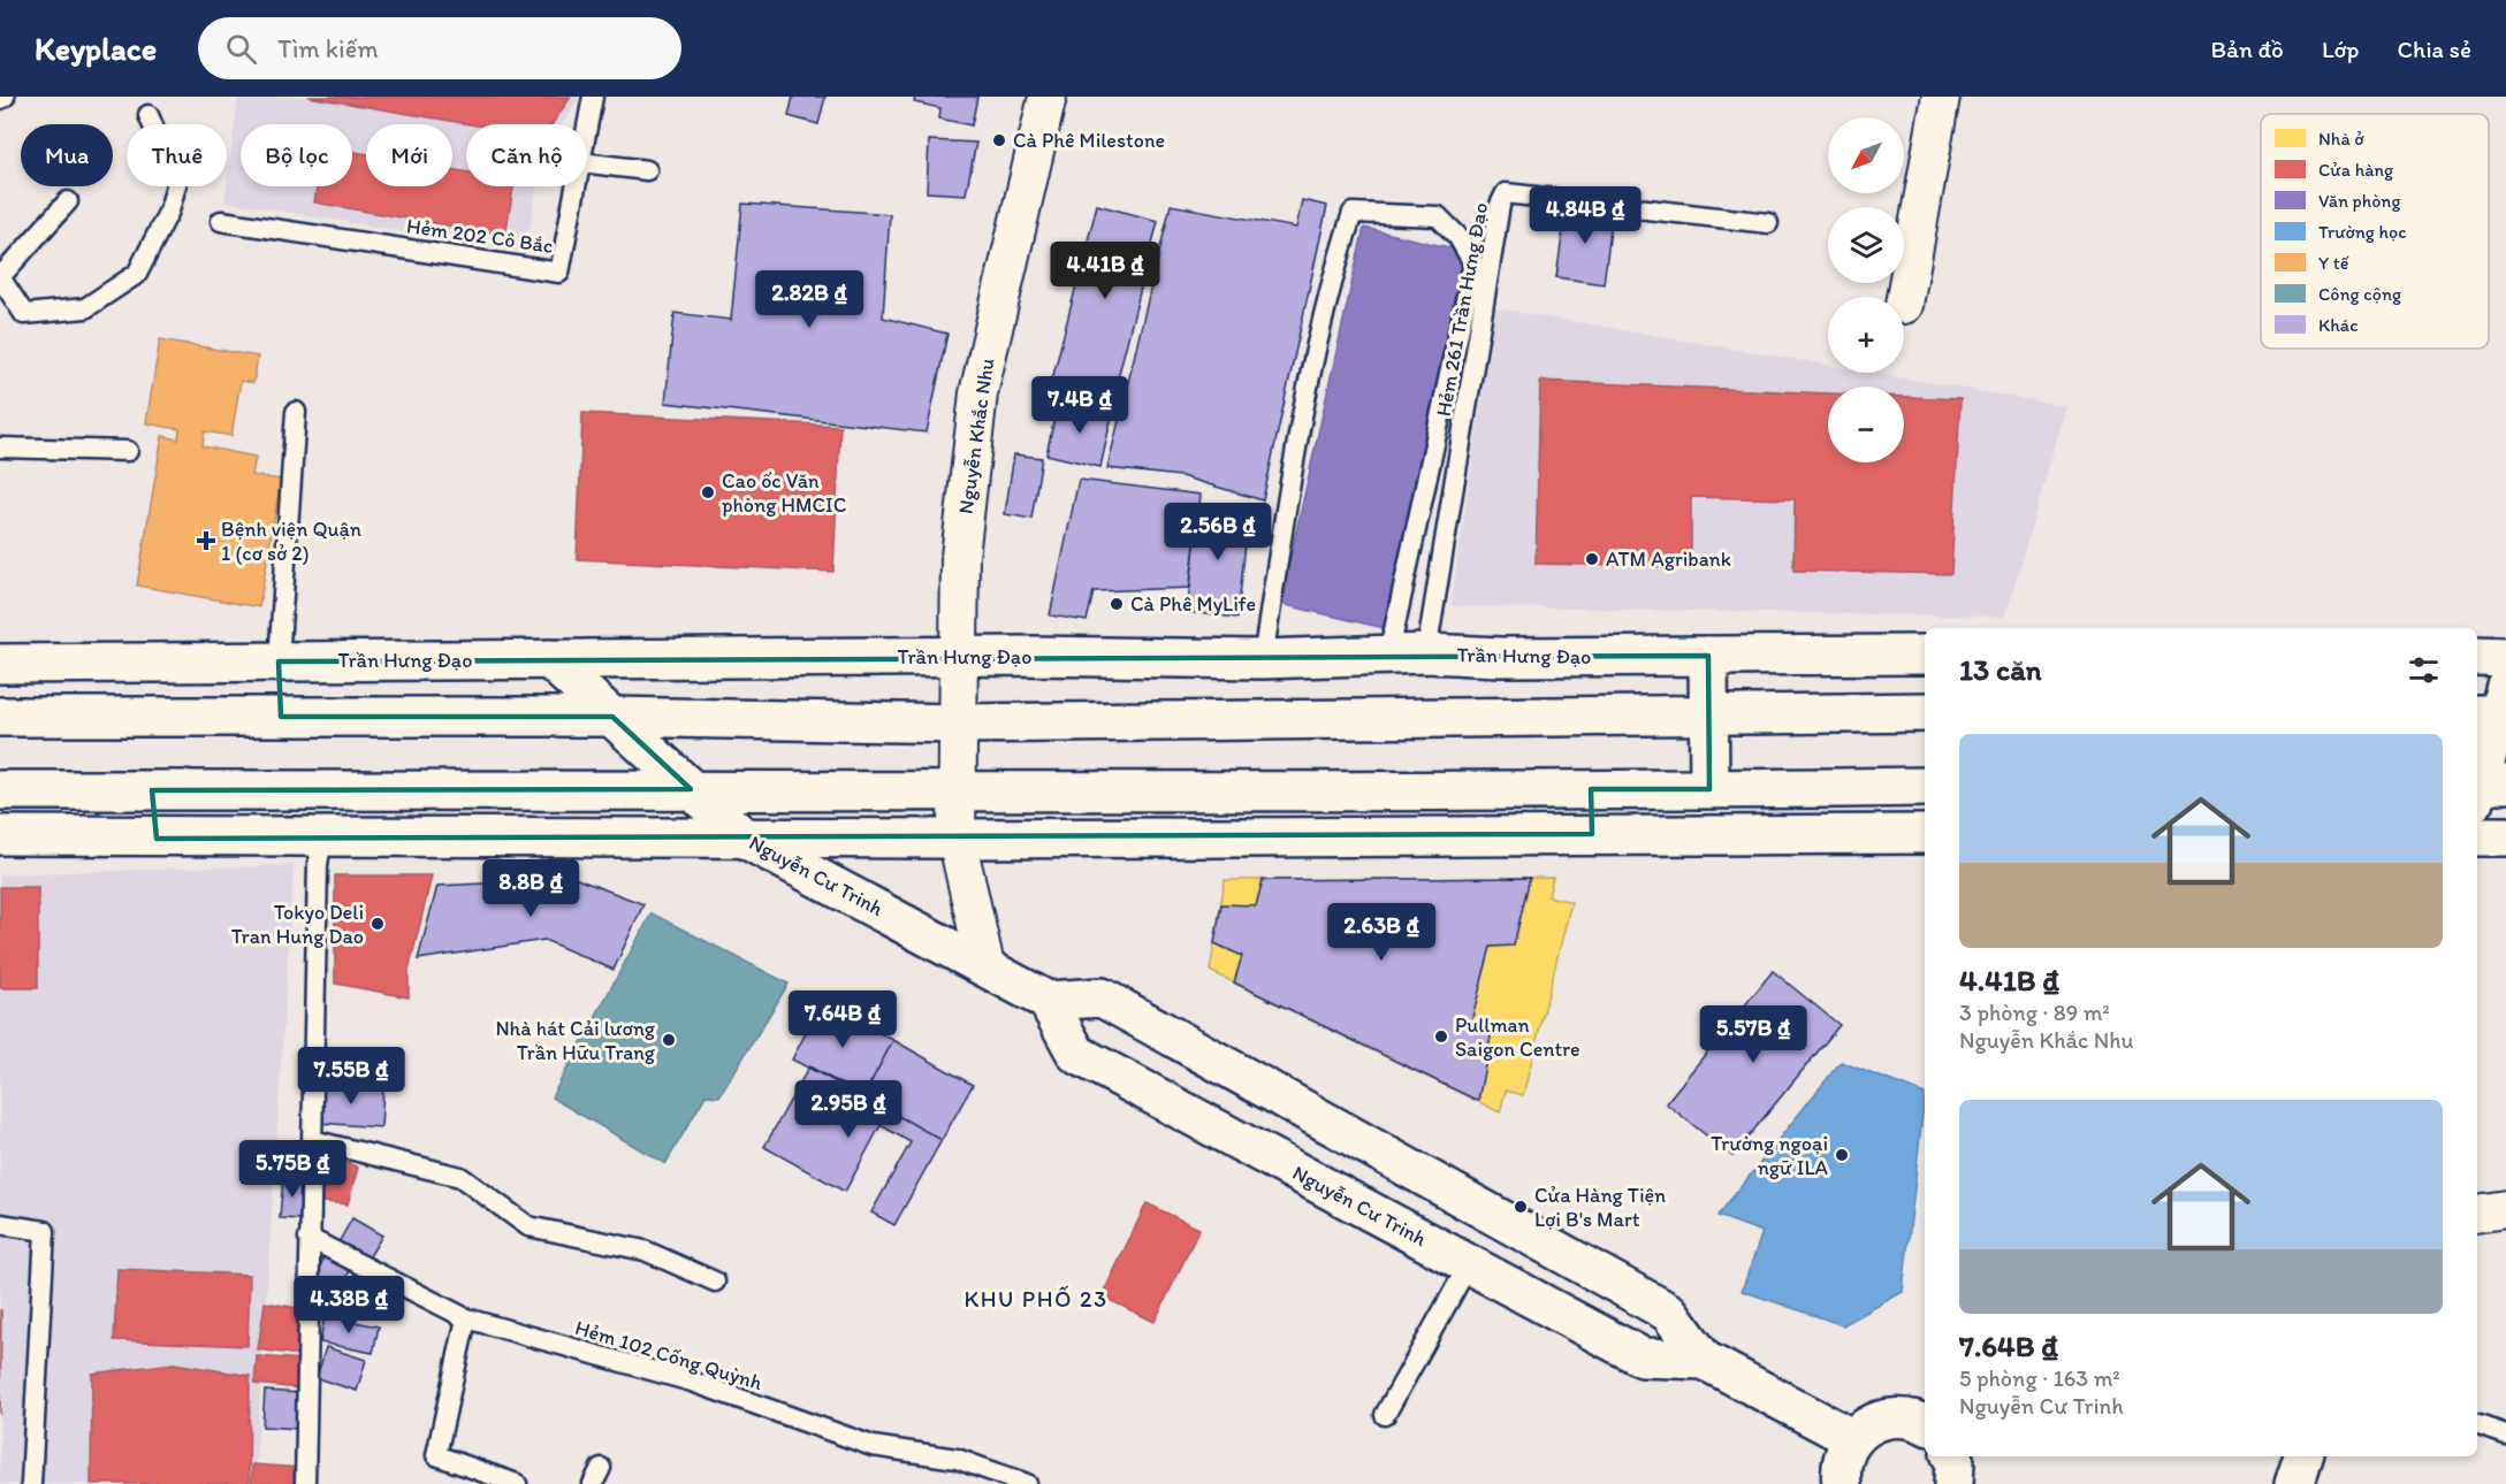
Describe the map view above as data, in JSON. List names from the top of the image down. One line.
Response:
{"streets":{"main road":["Trần Hưng Đạo","Nguyễn Cư Trinh"],"street":["Nguyễn Khắc Nhu"],"lane":["Hẻm 202 Cô Bắc","Hẻm 261 Trần Hưng Đạo","Hẻm 102 Cống Quỳnh"]},"crossings":[["Hẻm 261 Trần Hưng Đạo","Trần Hưng Đạo"],["Nguyễn Khắc Nhu","Trần Hưng Đạo"],["Nguyễn Khắc Nhu","Nguyễn Cư Trinh"],["Trần Hưng Đạo","Nguyễn Cư Trinh"]],"districts":["KHU PHỐ 23"],"places":{"other":["Cà Phê Milestone","Cao ốc Văn phòng HMCIC","ATM Agribank","Cà Phê MyLife","Tokyo Deli Tran Hung Dao","Pullman Saigon Centre","Nhà hát Cải lương Trần Hữu Trang","Trường ngoại ngữ ILA","Cửa Hàng Tiện Lợi B's Mart"],"health":["Bệnh viện Quận 1 (cơ sở 2)"]},"legend":["Nhà ở","Cửa hàng","Văn phòng","Trường học","Y tế","Công cộng","Khác"],"north":"bottom left","page":{"header":"Keyplace","search":"Tìm kiếm","nav":["Bản đồ","Lớp","Chia sẻ"],"map_buttons":["+","−"],"chip":["Mua","Thuê","Bộ lọc","Mới","Căn hộ"],"price":["4.84B ₫","4.41B ₫","2.82B ₫","7.4B ₫","2.56B ₫","8.8B ₫","2.63B ₫","7.64B ₫","5.57B ₫","7.55B ₫","2.95B ₫","5.75B ₫","4.38B ₫"],"heading":"13 căn","list":[{"name":"4.41B ₫","note":"3 phòng · 89 m² · Nguyễn Khắc Nhu"},{"name":"7.64B ₫","note":"5 phòng · 163 m² · Nguyễn Cư Trinh"}]}}
